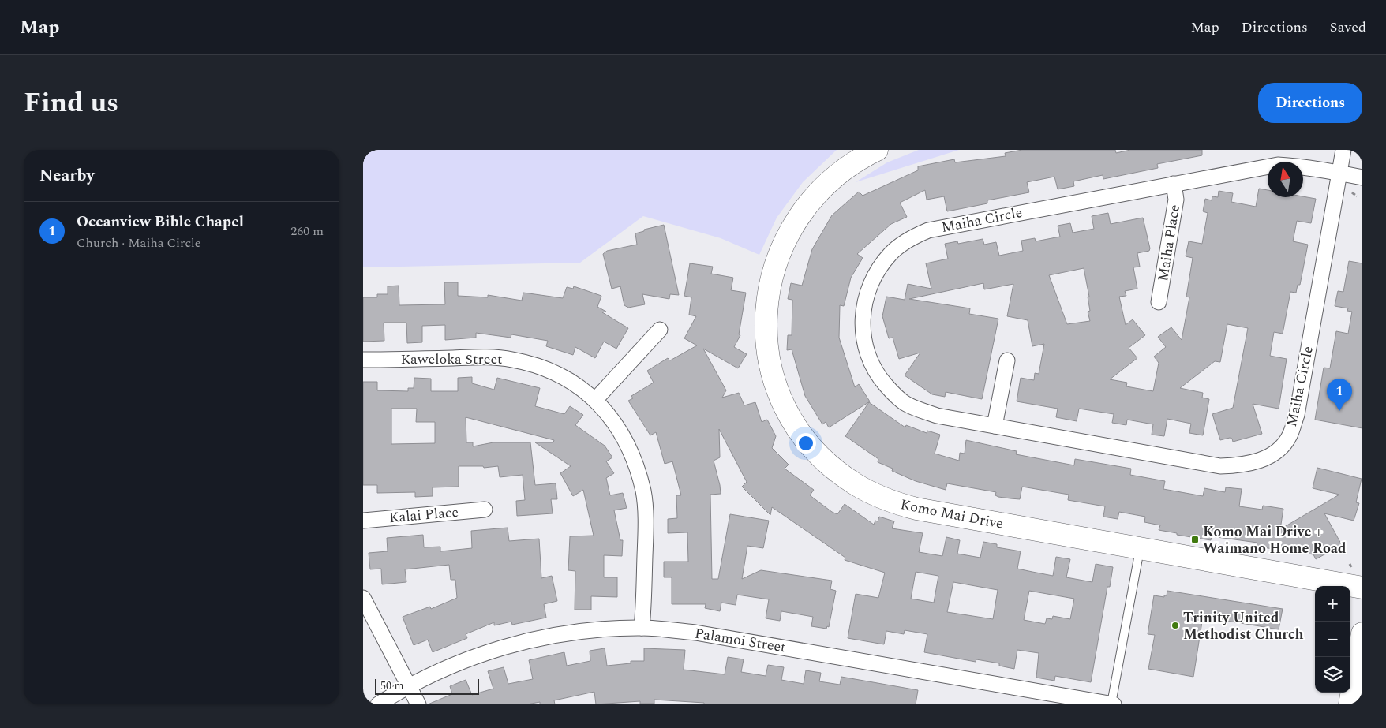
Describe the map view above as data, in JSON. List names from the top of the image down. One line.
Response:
{"streets":{"main road":["Komo Mai Drive"],"street":["Maiha Circle","Maiha Place","Kaweloka Street","Kalai Place","Palamoi Street"]},"crossings":[["Maiha Circle","Maiha Place"],["Kaweloka Street","Palamoi Street"]],"places":{"transit":["Komo Mai Drive + Waimano Home Road"],"other":["Trinity United Methodist Church"]},"scale_bar":"50 m","north":"top","page":{"header":"Map","nav":["Map","Directions","Saved"],"title":"Find us","buttons":"Directions","heading":"Nearby","list":[{"mark":"1","name":"Oceanview Bible Chapel","note":"Church · Maiha Circle","value":"260 m"}],"pins":"1","map_buttons":["+","−"],"scale":"50 m"}}
